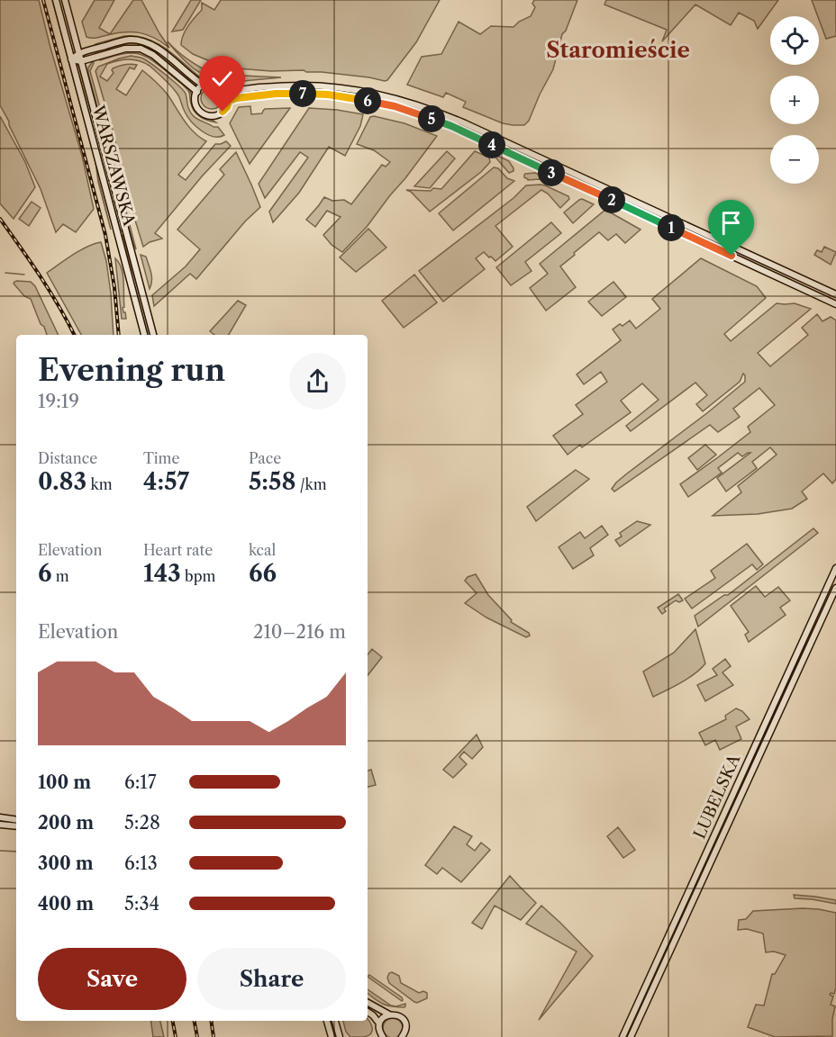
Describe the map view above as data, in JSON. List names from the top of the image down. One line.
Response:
{"streets":{"main road":["WARSZAWSKA","LUBELSKA"]},"districts":["Staromieście"],"page":{"map_buttons":["+","−"],"pins":["7","6","5","4","3","2","1"],"heading":["Evening run","19:19"],"stats":[["Distance","0.83 km"],["Time","4:57"],["Pace","5:58 /km"],["Elevation","6 m"],["Heart rate","143 bpm"],["kcal","66"]],"chart":["Elevation","210–216 m"],"list":[{"name":"100 m","note":"6:17"},{"name":"200 m","note":"5:28"},{"name":"300 m","note":"6:13"},{"name":"400 m","note":"5:34"}],"buttons":["Save","Share"]}}
